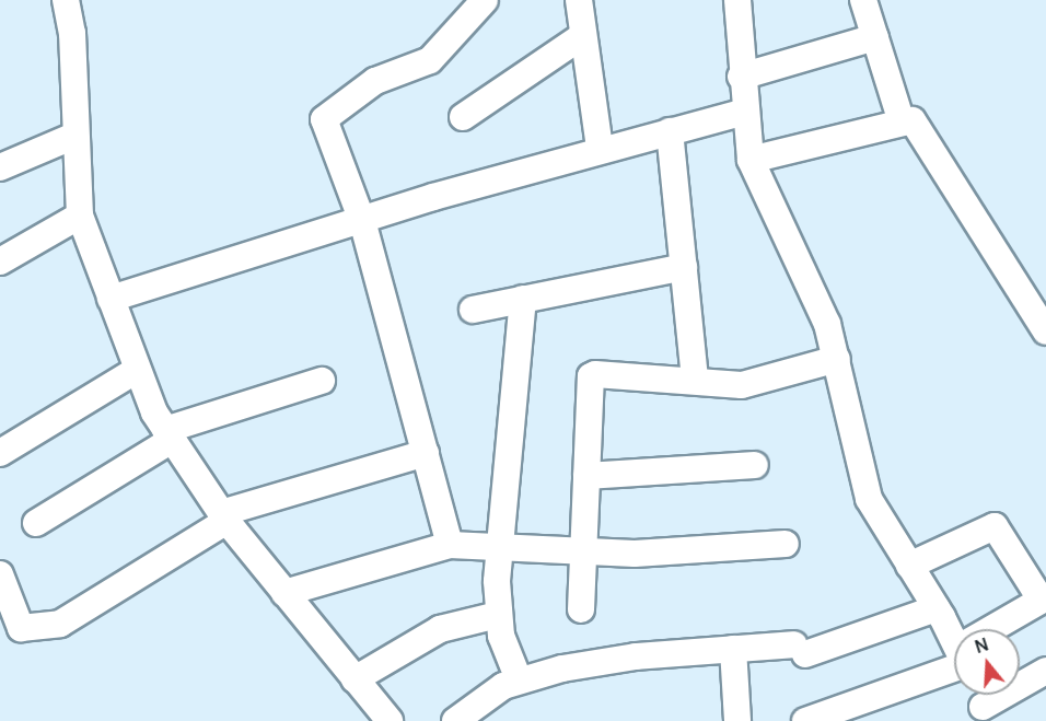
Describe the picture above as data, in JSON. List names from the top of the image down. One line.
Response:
{"north":"top"}
